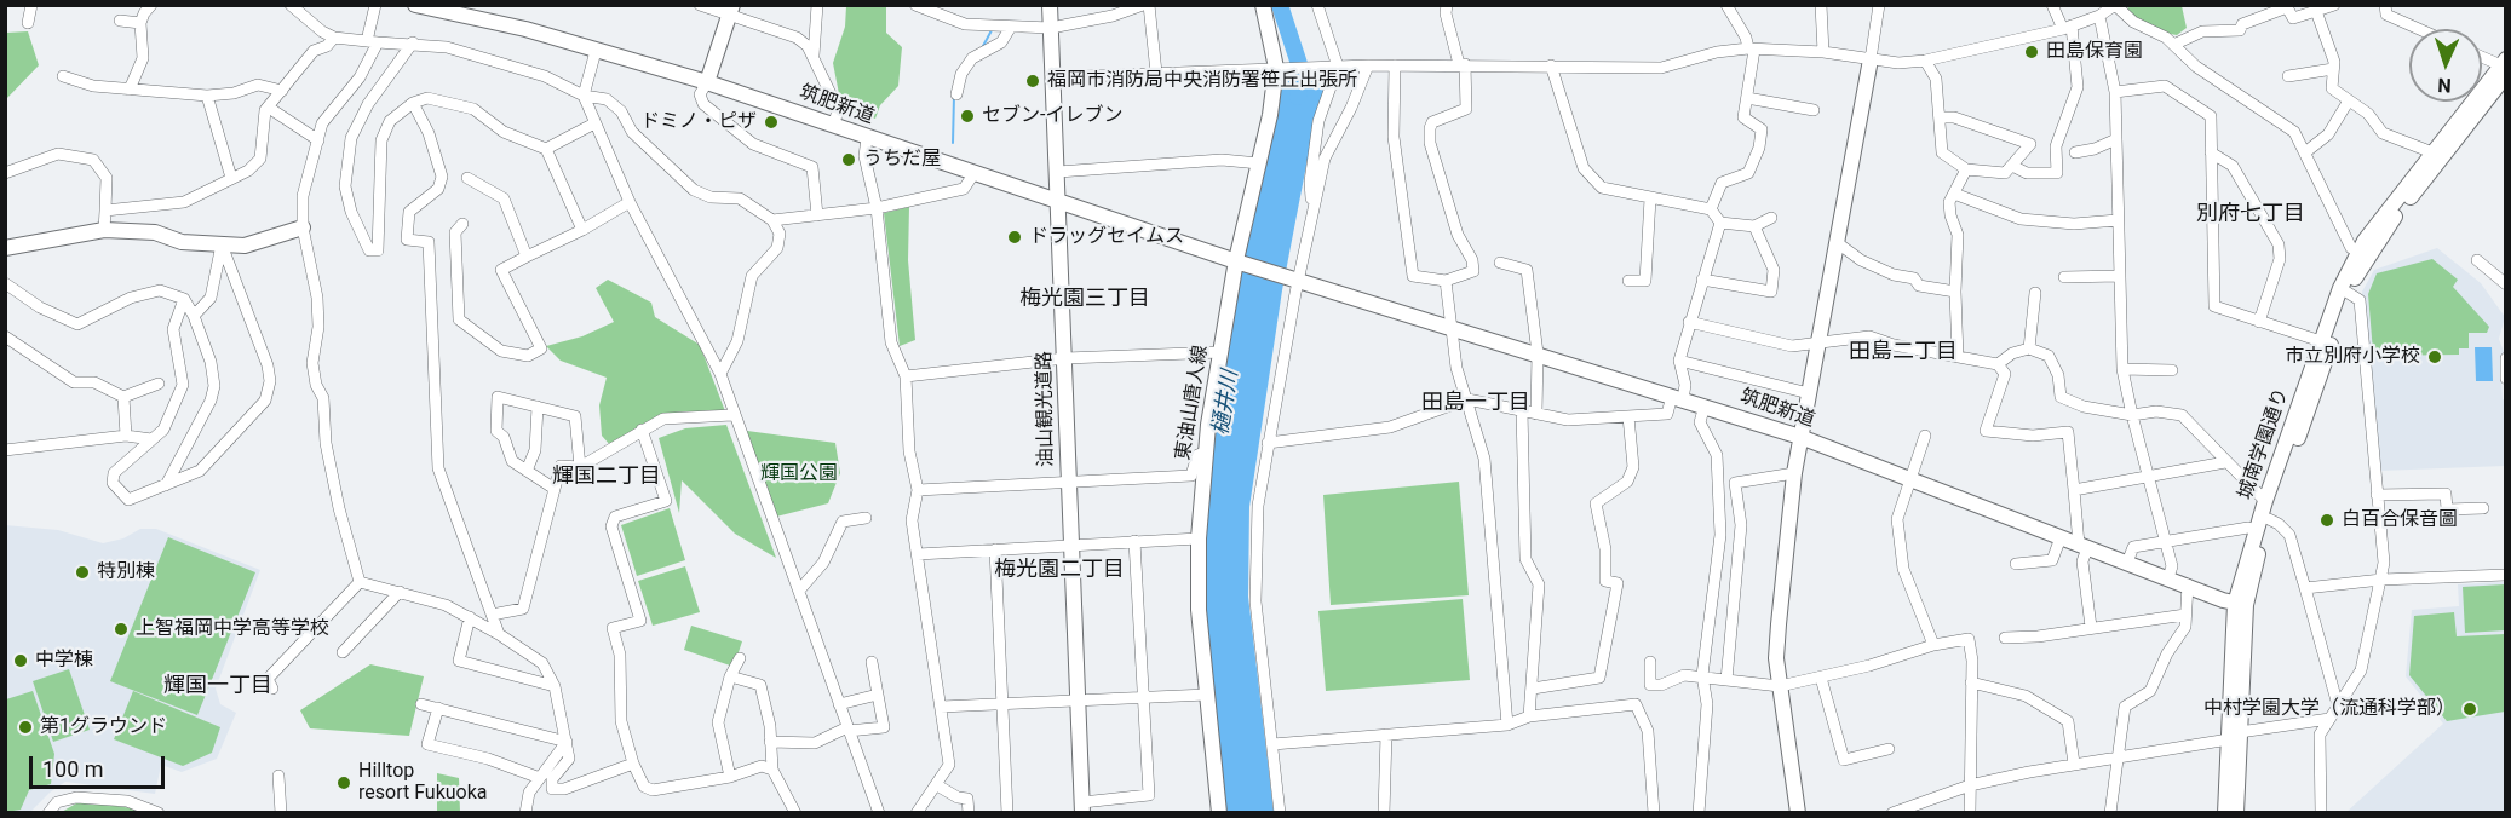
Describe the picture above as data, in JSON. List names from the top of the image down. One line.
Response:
{"streets":{"street":["筑肥新道","東油山唐人線","油山観光道路","城南学園通り"]},"crossings":[["筑肥新道","東油山唐人線"],["筑肥新道","油山観光道路"],["筑肥新道","城南学園通り"]],"districts":["別府七丁目","梅光園三丁目","田島二丁目","田島一丁目","輝国二丁目","梅光園二丁目","輝国一丁目"],"water":["樋井川"],"parks":["輝国公園"],"places":["田島保育園","福岡市消防局中央消防署笹丘出張所","セブン-イレブン","ドミノ・ピザ","うちだ屋","ドラッグセイムス","市立別府小学校","白百合保音圖","特別棟","上智福岡中学高等学校","中学棟","中村学園大学（流通科学部）","第1グラウンド","Hilltop resort Fukuoka"],"scale_bar":"100 m","north":"bottom"}
